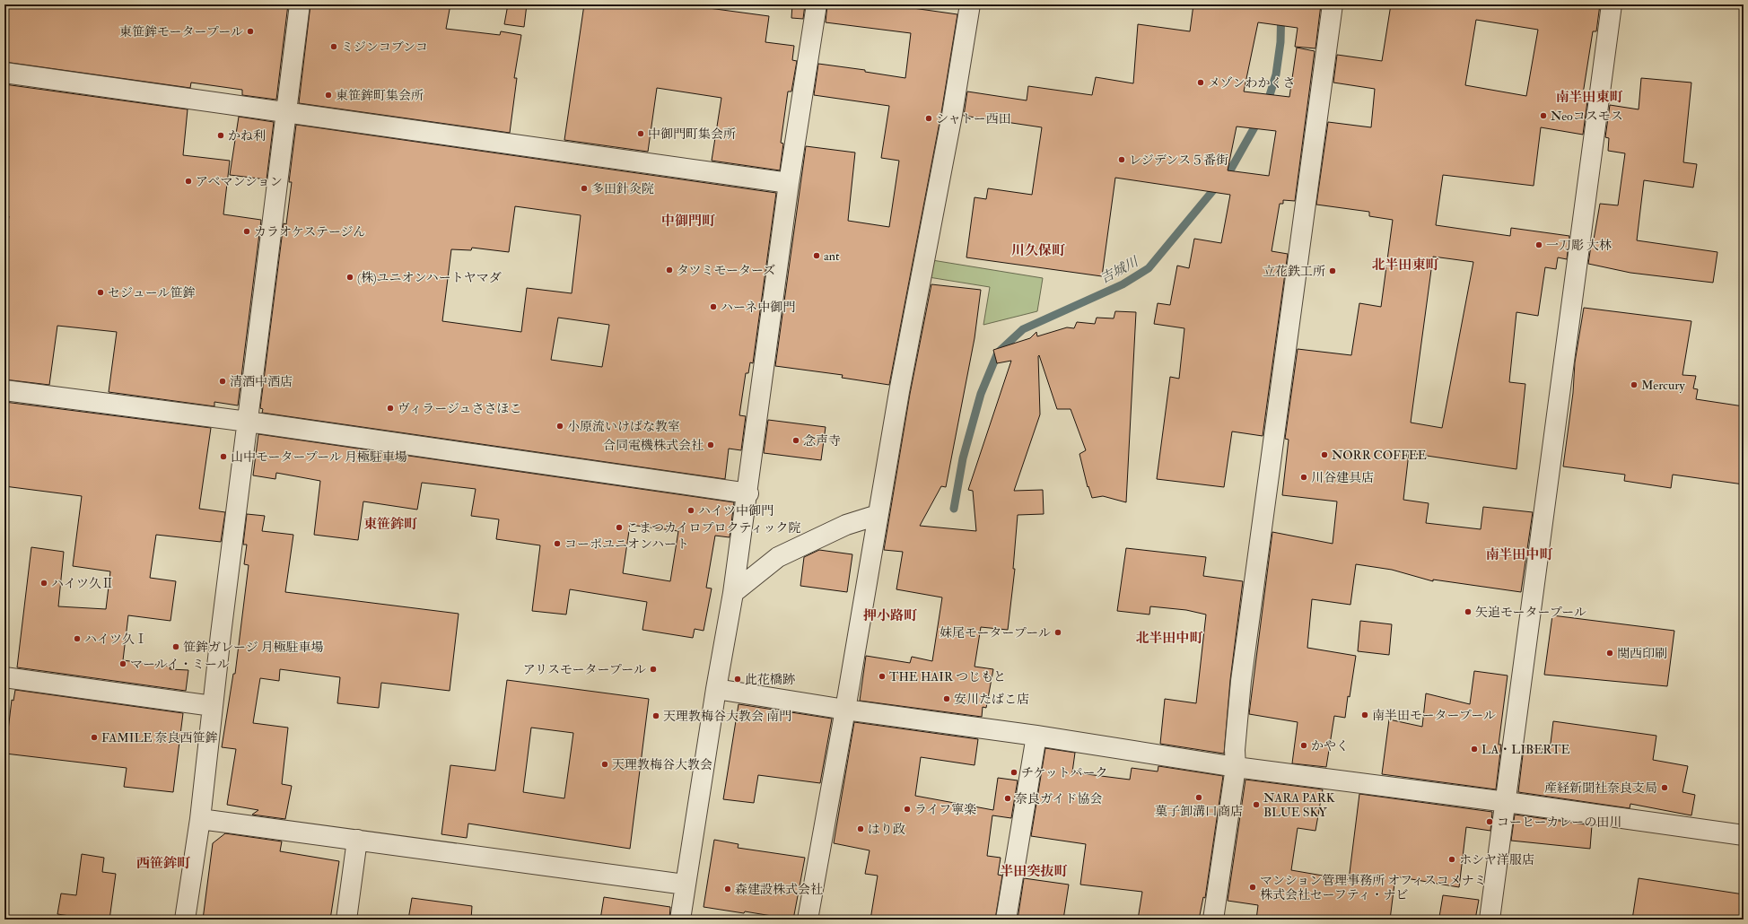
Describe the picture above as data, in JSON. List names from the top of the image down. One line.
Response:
{"districts":["南半田東町","中御門町","川久保町","北半田東町","東笹鉾町","南半田中町","押小路町","北半田中町","西笹鉾町","半田突抜町"],"water":["吉城川"],"places":["東笹鉾モータープール","ミジンコブンコ","メゾンわかくさ","東笹鉾町集会所","Neoコスモス","シャトー西田","中御門町集会所","かね利","レジデンス５番街","アベマンション","多田針灸院","カラオケステージん","一刀彫 大林","ant","タツミモーターズ","立花鉄工所","(株)ユニオンハートヤマダ","セジュール笹鉾","ハーネ中御門","清酒中酒店","Mercury","ヴィラージュささほこ","小原流いけばな教室","念声寺","合同電機株式会社","NORR COFFEE","山中モータープール 月極駐車場","川谷建具店","ハイツ中御門","こまつカイロプロクティック院","コーポユニオンハート","ハイツ久Ⅱ","矢追モータープール","妹尾モータープール","ハイツ久Ⅰ","笹鉾ガレージ 月極駐車場","関西印刷","マールイ・ミール","アリスモータープール","THE HAIR つじもと","此花橋跡","安川たばこ店","南半田モータープール","天理教梅谷大教会 南門","FAMILE 奈良西笹鉾","かやく","LA・LIBERTE","天理教梅谷大教会","チケットパーク","産経新聞社奈良支局","菓子卸溝口商店","奈良ガイド協会","NARA PARK BLUE SKY","ライフ寧楽","コーヒーカレーの田川","はり政","ホシヤ洋服店","マンション管理事務所 オフィスコメナミ 株式会社セーフティ・ナビ","森建設株式会社"]}
